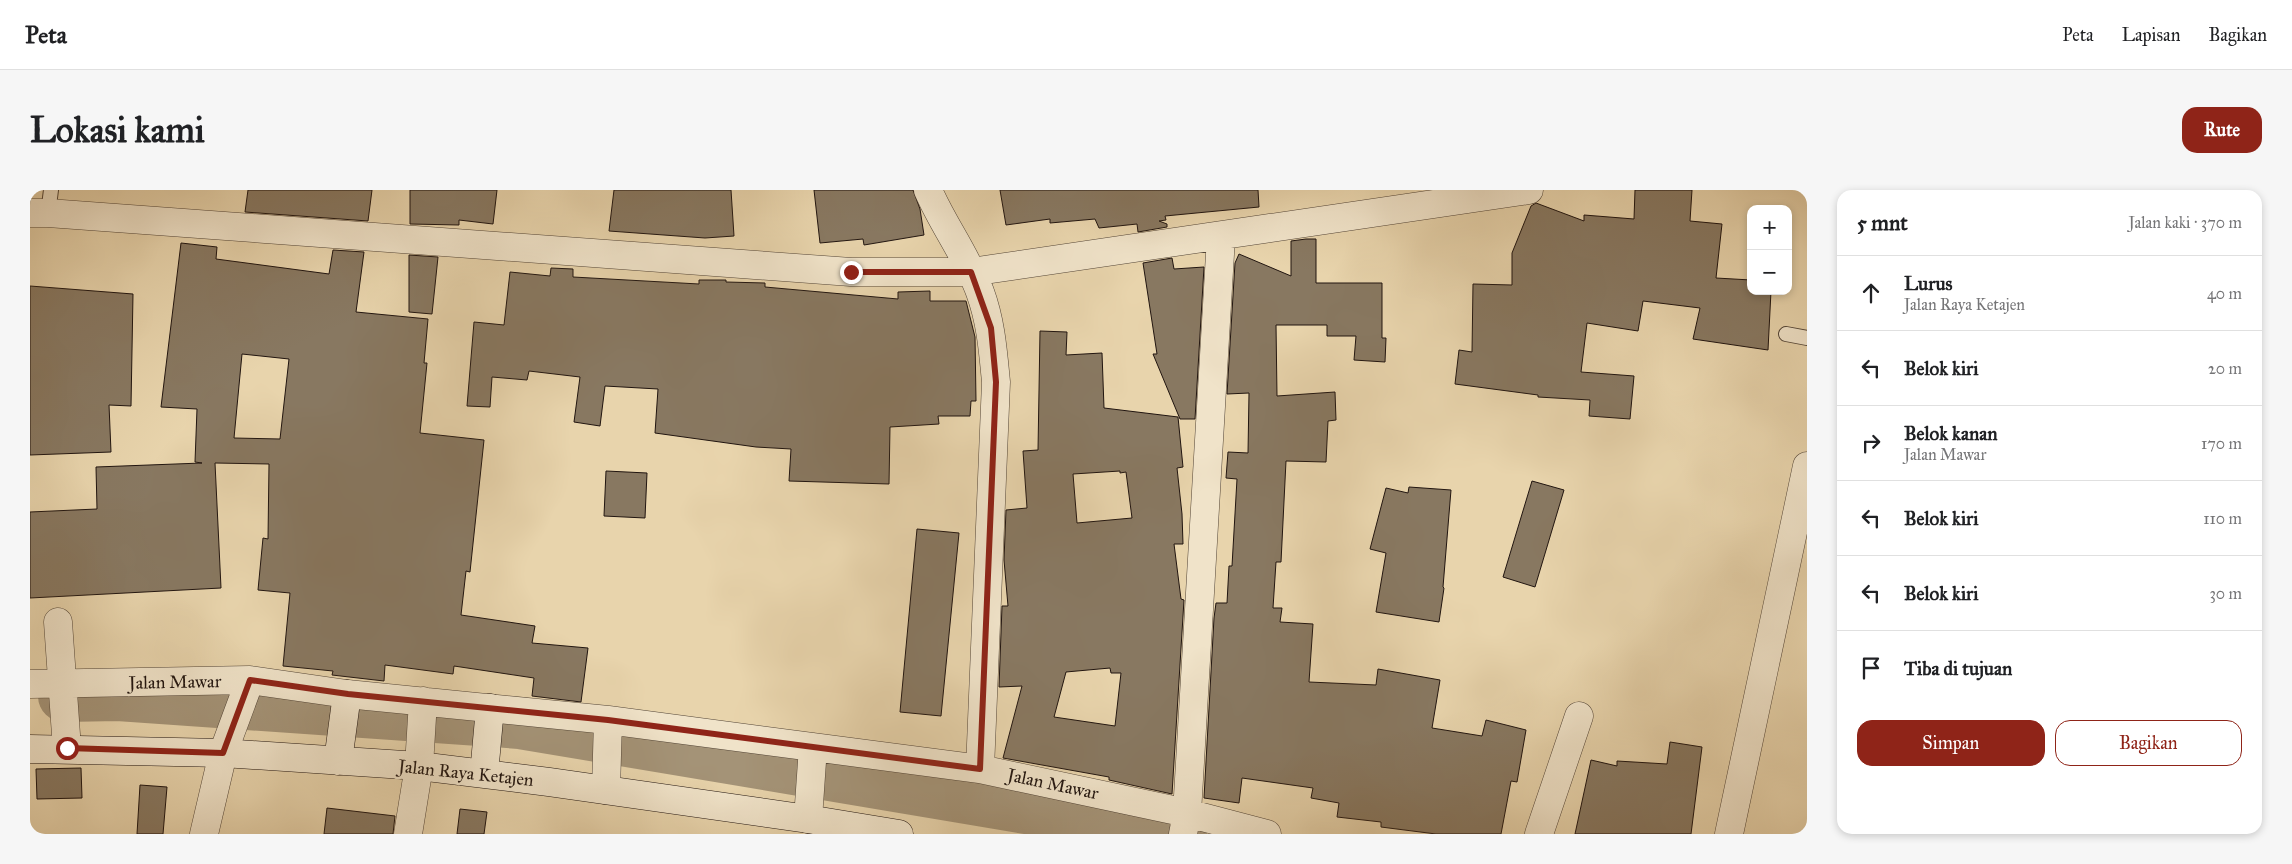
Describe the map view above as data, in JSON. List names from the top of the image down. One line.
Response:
{"streets":{"street":["Jalan Mawar","Jalan Raya Ketajen"]},"page":{"header":"Peta","nav":["Peta","Lapisan","Bagikan"],"buttons":["Rute",["Simpan","Bagikan"]],"title":"Lokasi kami","heading":["5 mnt","Jalan kaki · 370 m"],"map_buttons":["+","−"],"list":[["Lurus","Jalan Raya Ketajen","40 m"],["Belok kiri","20 m"],["Belok kanan","Jalan Mawar","170 m"],["Belok kiri","110 m"],["Belok kiri","30 m"],"Tiba di tujuan"]}}
